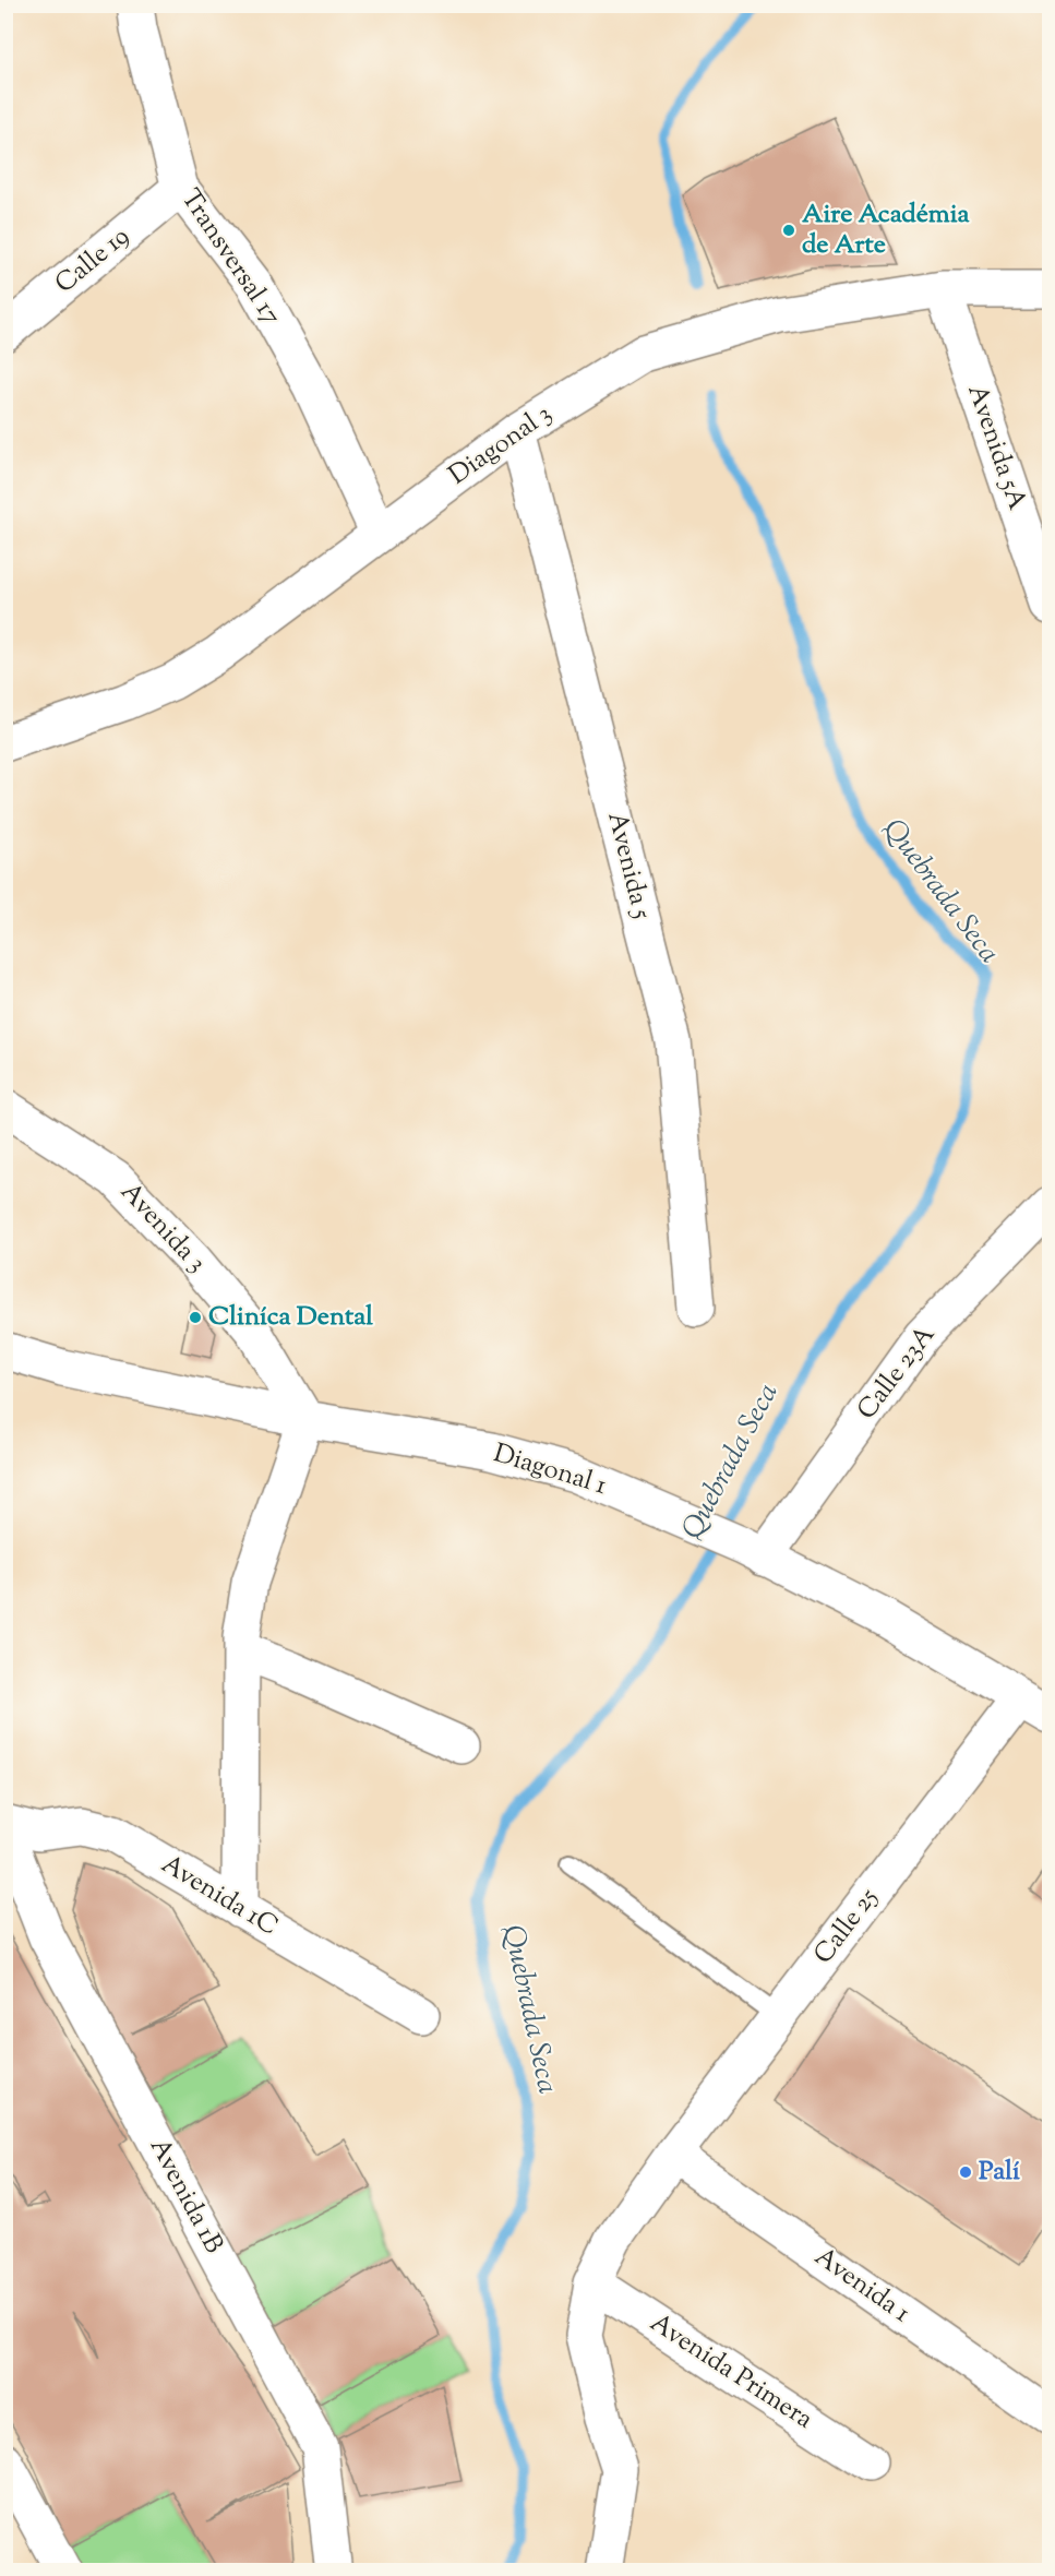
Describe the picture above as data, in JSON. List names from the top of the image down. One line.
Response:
{"streets":{"street":["Transversal 17","Calle 19","Diagonal 3","Avenida 5A","Avenida 5","Avenida 3","Calle 23A","Diagonal 1","Avenida 1C","Calle 25","Avenida 1B","Avenida 1","Avenida Primera"]},"crossings":[["Transversal 17","Calle 19"],["Transversal 17","Diagonal 3"],["Diagonal 3","Avenida 5A"],["Diagonal 3","Avenida 5"],["Avenida 3","Diagonal 1"],["Calle 23A","Diagonal 1"],["Diagonal 1","Calle 25"],["Calle 25","Avenida 1"],["Calle 25","Avenida Primera"]],"water":["Quebrada Seca"],"places":["Aire Académia de Arte","Cliníca Dental","Palí"]}
